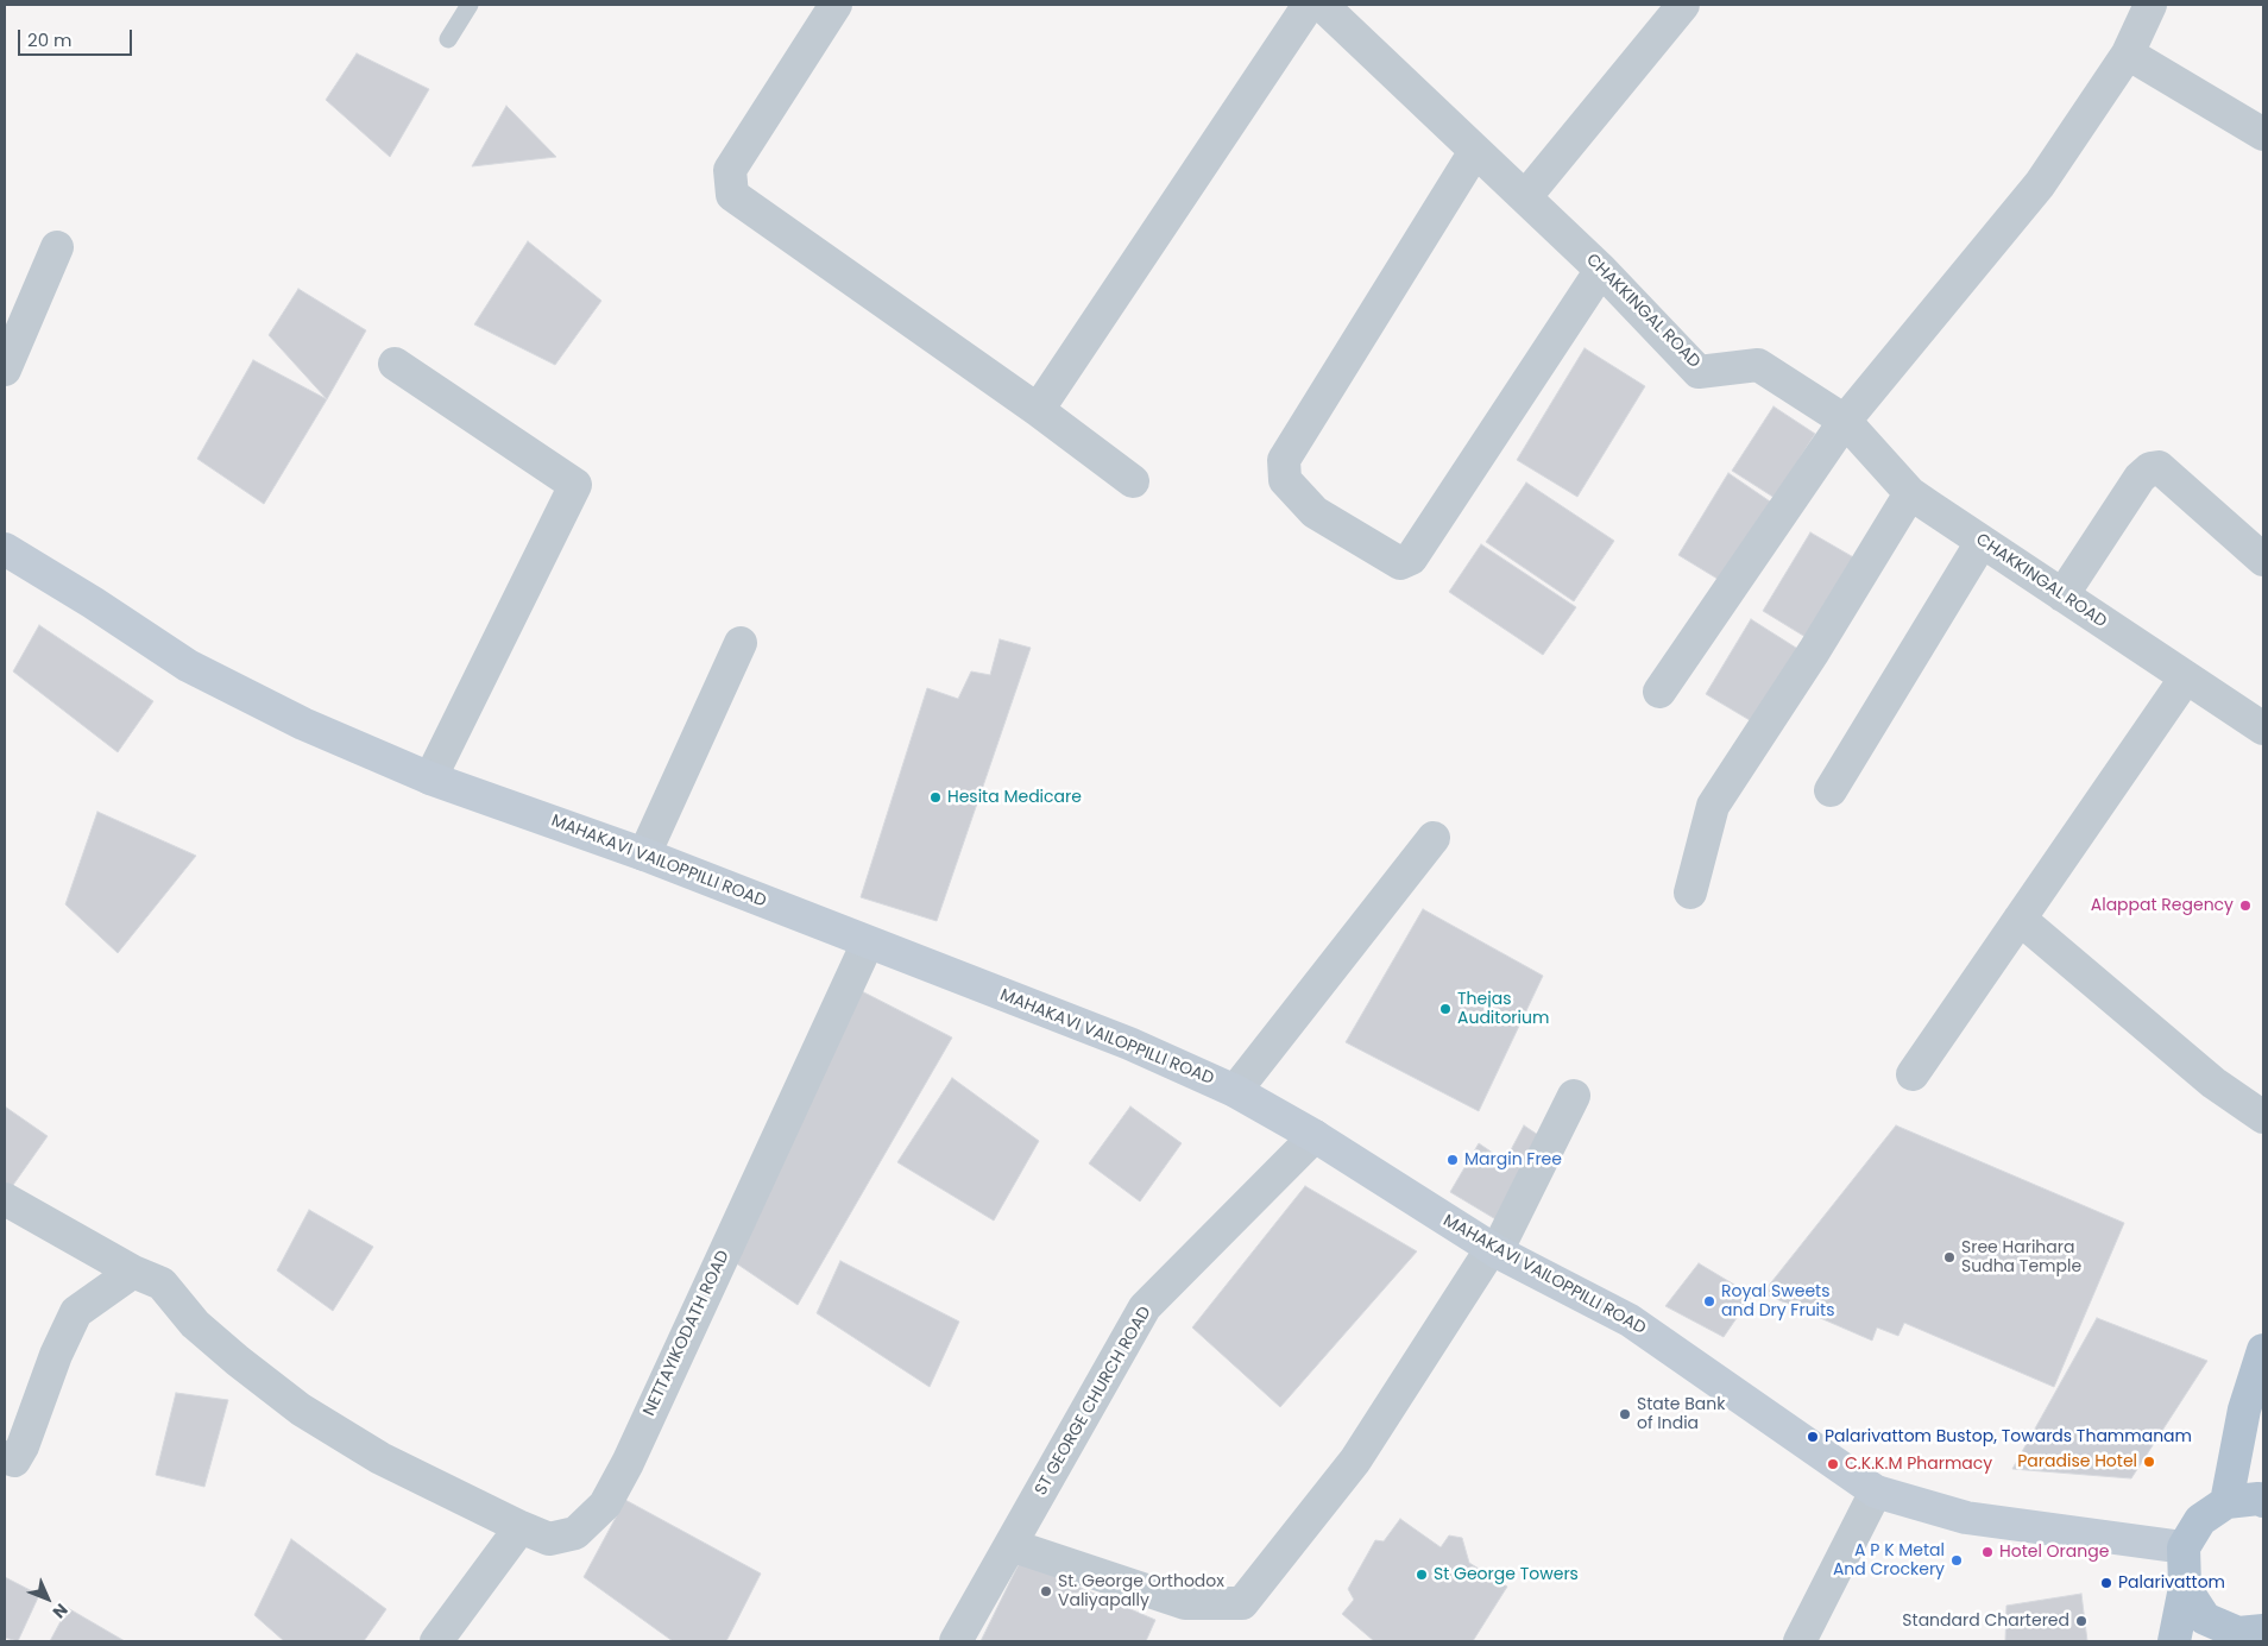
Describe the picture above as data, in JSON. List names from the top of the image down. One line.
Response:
{"streets":{"main road":["MAHAKAVI VAILOPPILLI ROAD"],"street":["CHAKKINGAL ROAD","NETTAYIKODATH ROAD","ST GEORGE CHURCH ROAD"]},"crossings":[["MAHAKAVI VAILOPPILLI ROAD","NETTAYIKODATH ROAD"],["MAHAKAVI VAILOPPILLI ROAD","ST GEORGE CHURCH ROAD"]],"places":["Hesita Medicare","Alappat Regency","Thejas Auditorium","Margin Free","Sree Harihara Sudha Temple","Royal Sweets and Dry Fruits","State Bank of India","Palarivattom Bustop, Towards Thammanam","Paradise Hotel","C.K.K.M Pharmacy","Hotel Orange","A P K Metal And Crockery","St George Towers","Palarivattom","St. George Orthodox Valiyapally","Standard Chartered"],"scale_bar":"20 m","north":"bottom right"}
